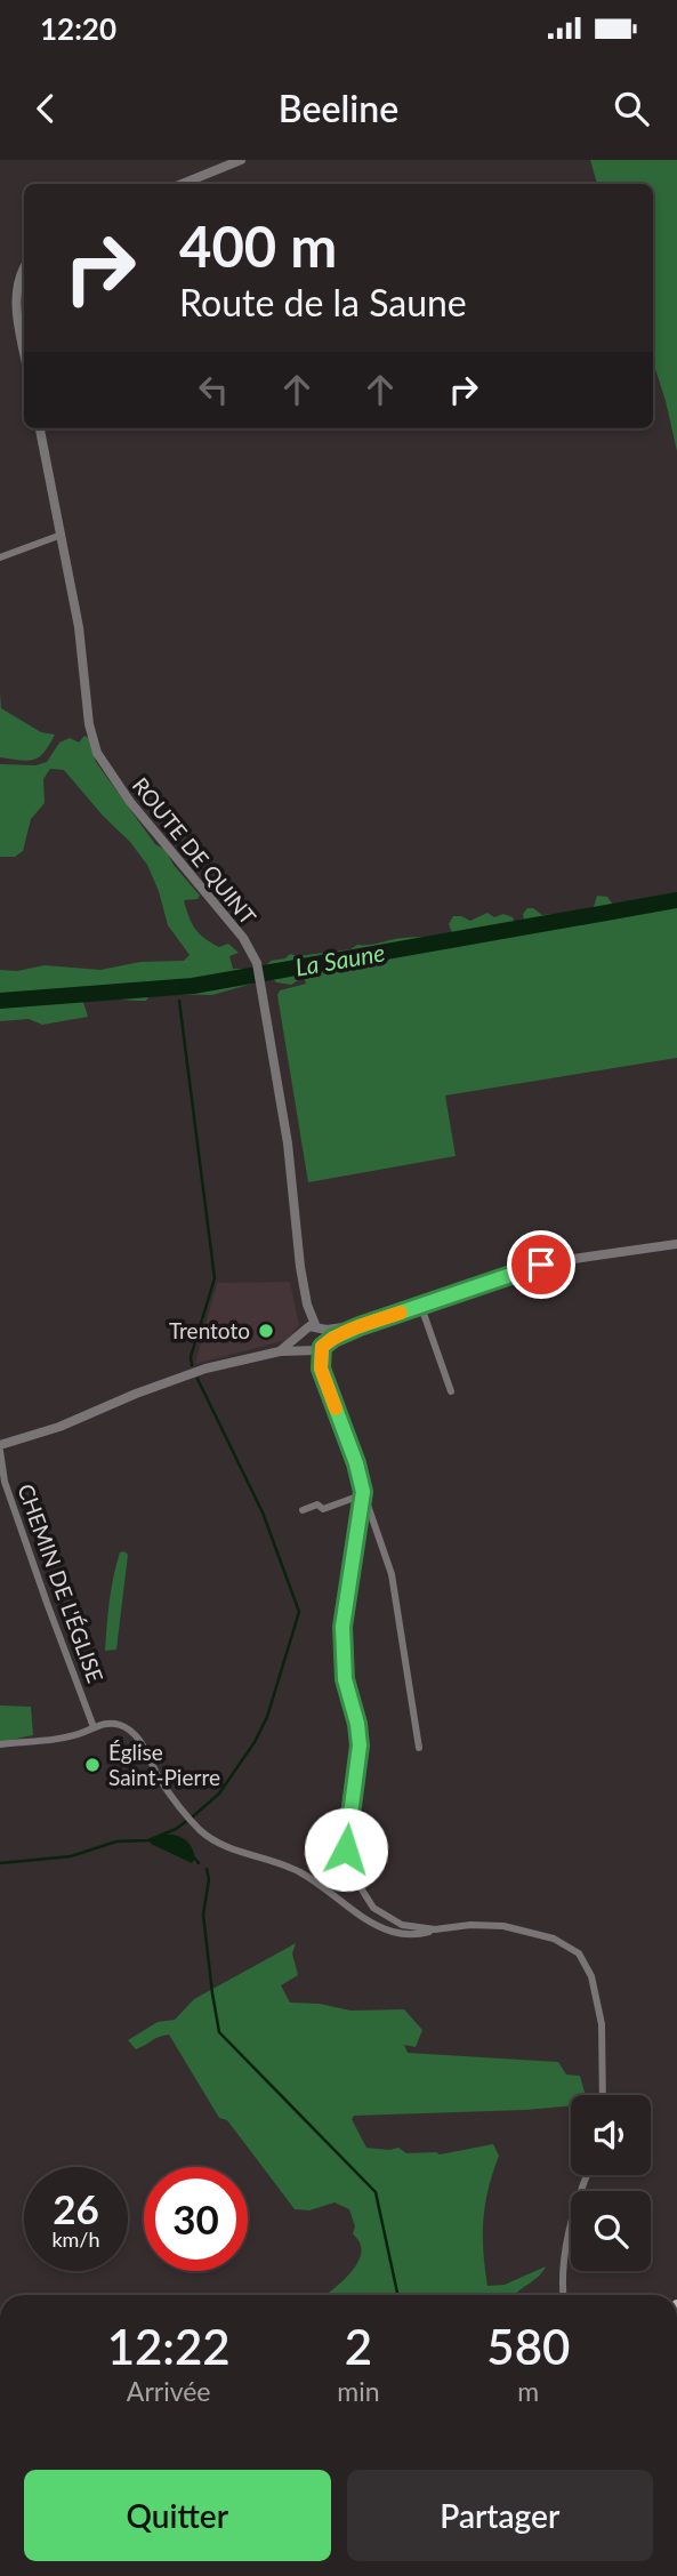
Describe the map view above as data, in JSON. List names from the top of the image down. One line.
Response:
{"streets":{"street":["ROUTE DE QUINT","CHEMIN DE L'ÉGLISE"]},"water":["La Saune"],"places":["Trentoto","Église Saint-Pierre"],"page":{"status":"12:20","header":"Beeline","turn":["400 m","Route de la Saune"],"speed":"26 km/h","limit":"30","eta":["12:22","Arrivée","2","min","580","m"],"buttons":["Quitter","Partager"]}}
